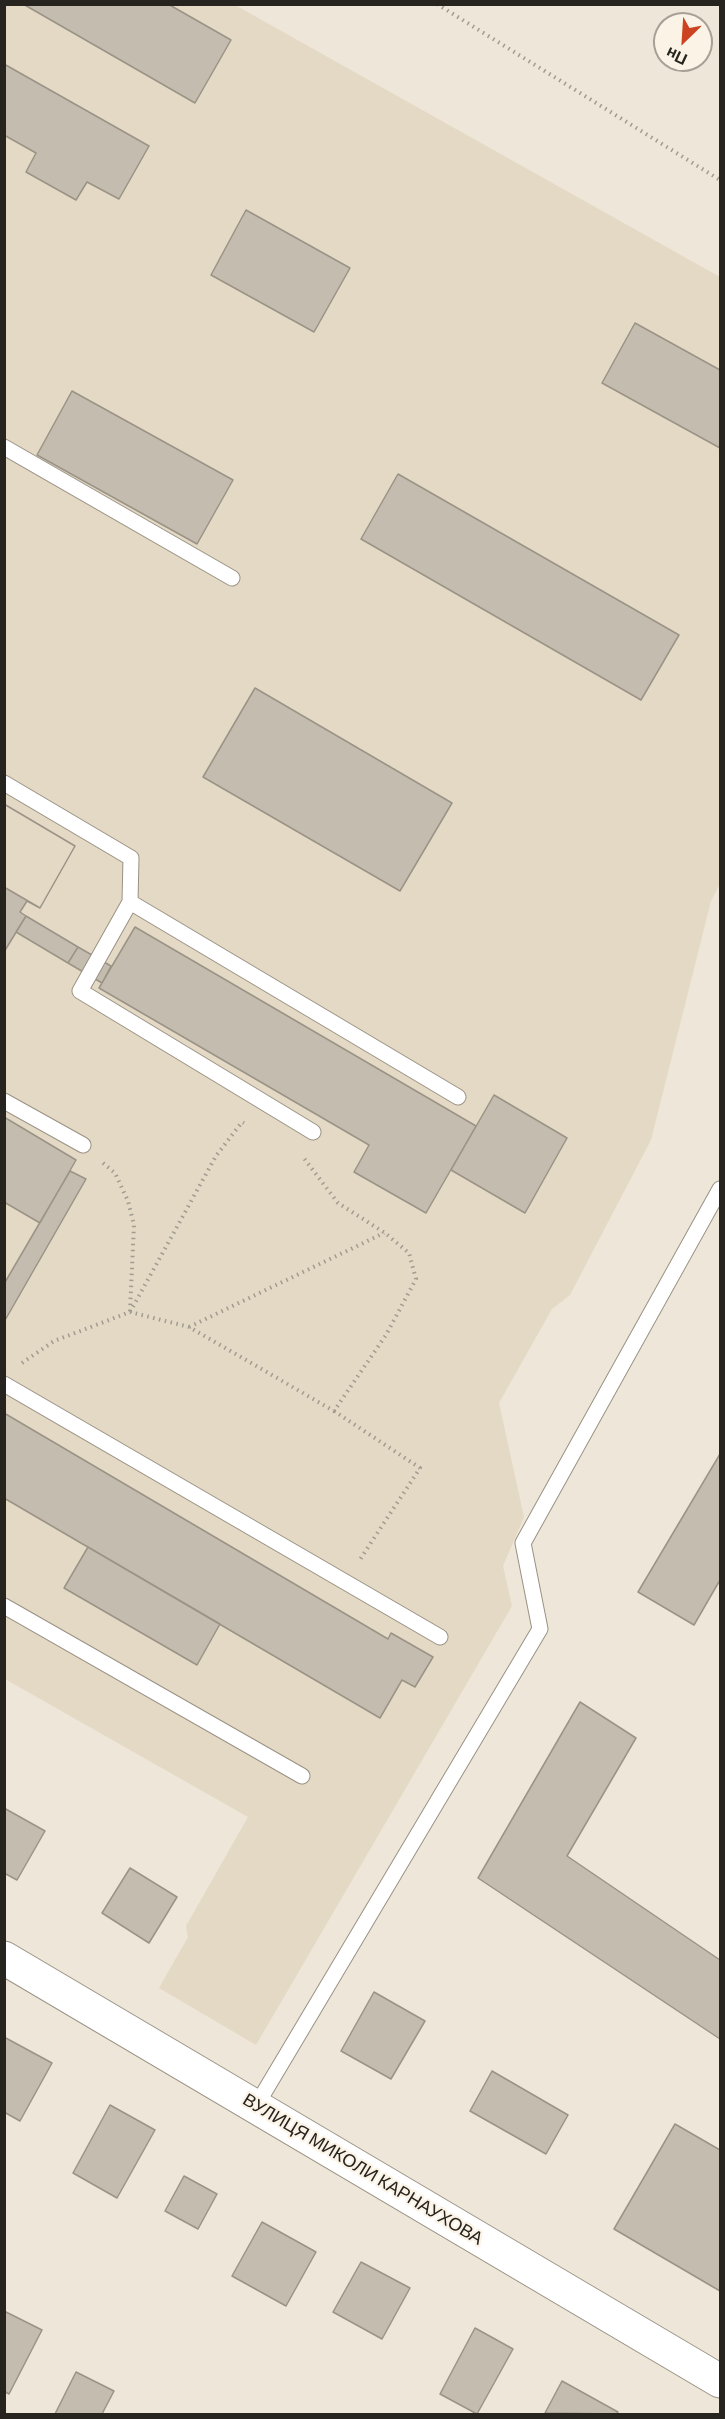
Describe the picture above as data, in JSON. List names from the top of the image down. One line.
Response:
{"streets":{"main road":["ВУЛИЦЯ МИКОЛИ КАРНАУХОВА"]},"north":"bottom left"}
